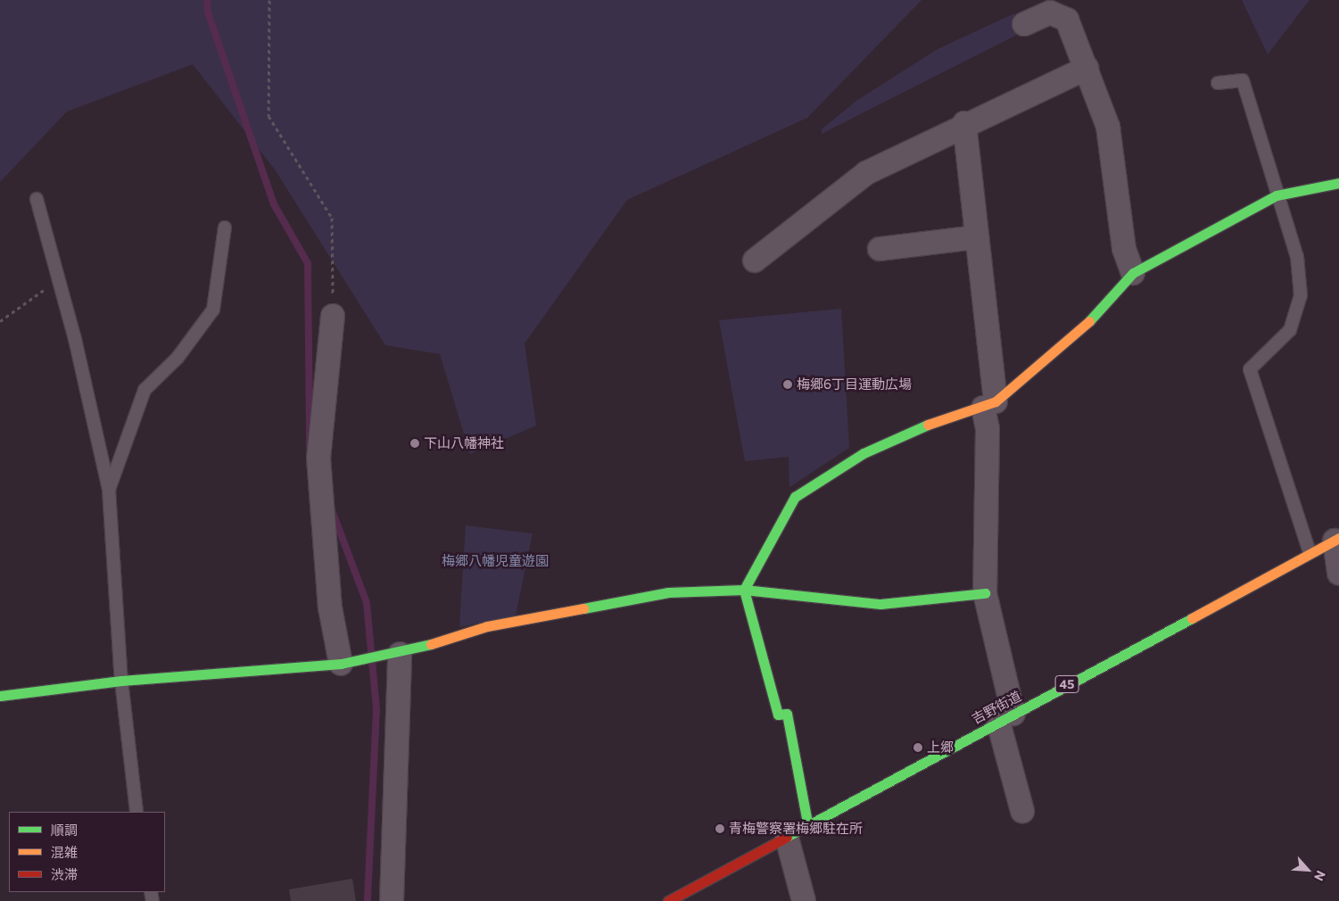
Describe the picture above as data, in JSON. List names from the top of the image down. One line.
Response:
{"streets":{"street":["45","吉野街道"]},"parks":["梅郷八幡児童遊園"],"places":["梅郷6丁目運動広場","下山八幡神社","上郷","青梅警察署梅郷駐在所"],"legend":["順調","混雑","渋滞"],"north":"bottom right"}
